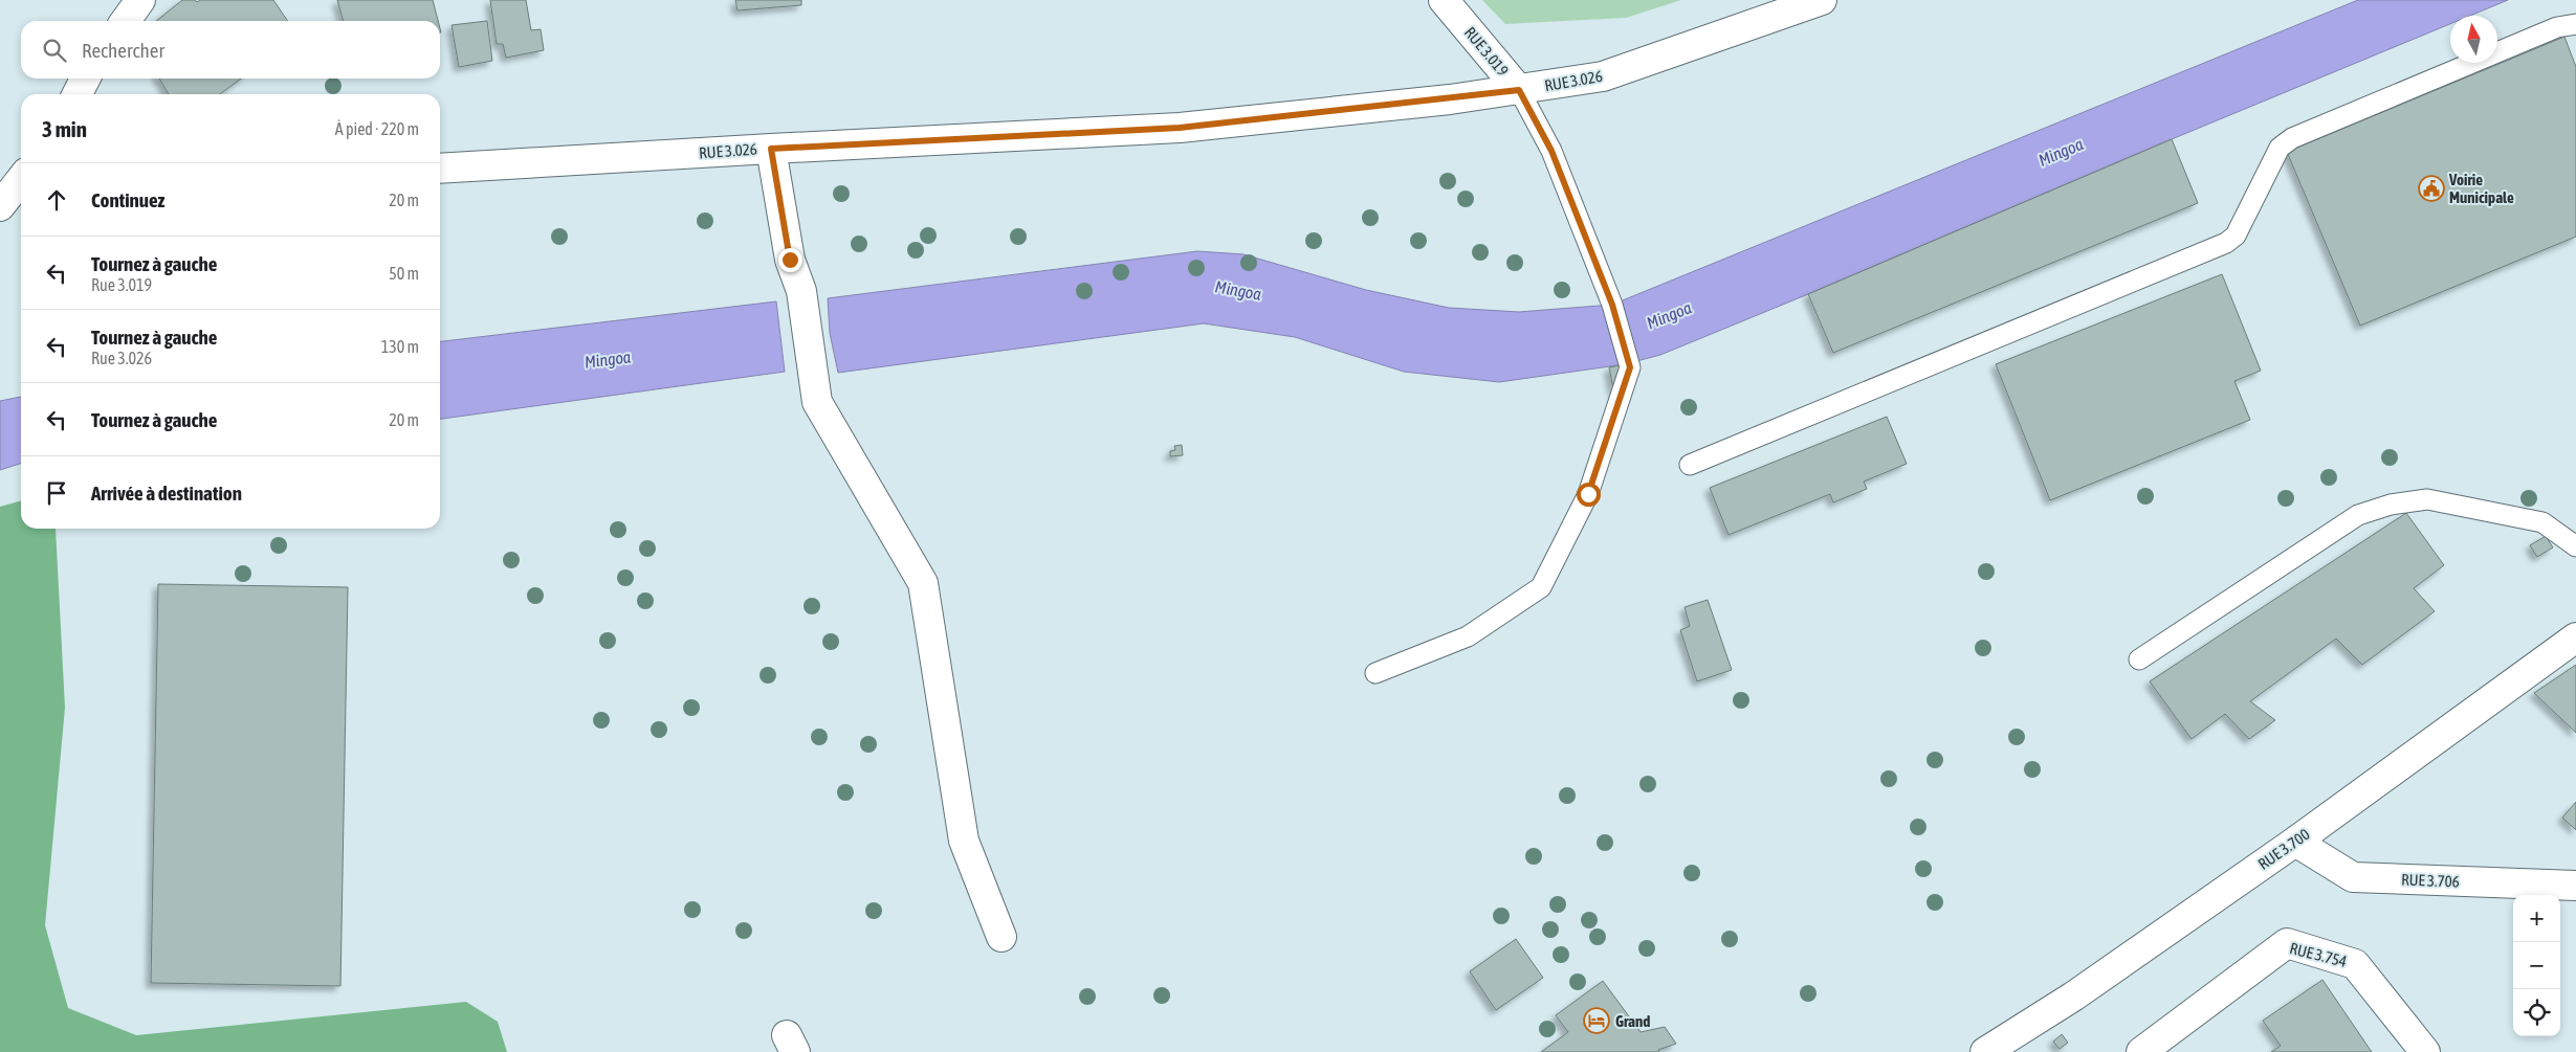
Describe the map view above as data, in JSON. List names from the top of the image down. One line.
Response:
{"streets":{"street":["RUE 3.019","RUE 3.026","RUE 3.700","RUE 3.706","RUE 3.754"]},"crossings":[["RUE 3.019","RUE 3.026"],["RUE 3.700","RUE 3.706"]],"water":["Mingoa"],"places":{"public building":["Voirie Municipale"],"hotel":["Grand"]},"north":"top","page":{"search":"Rechercher","heading":["3 min","À pied · 220 m"],"list":[["Continuez","20 m"],["Tournez à gauche","Rue 3.019","50 m"],["Tournez à gauche","Rue 3.026","130 m"],["Tournez à gauche","20 m"],"Arrivée à destination"],"map_buttons":["+","−"]}}
